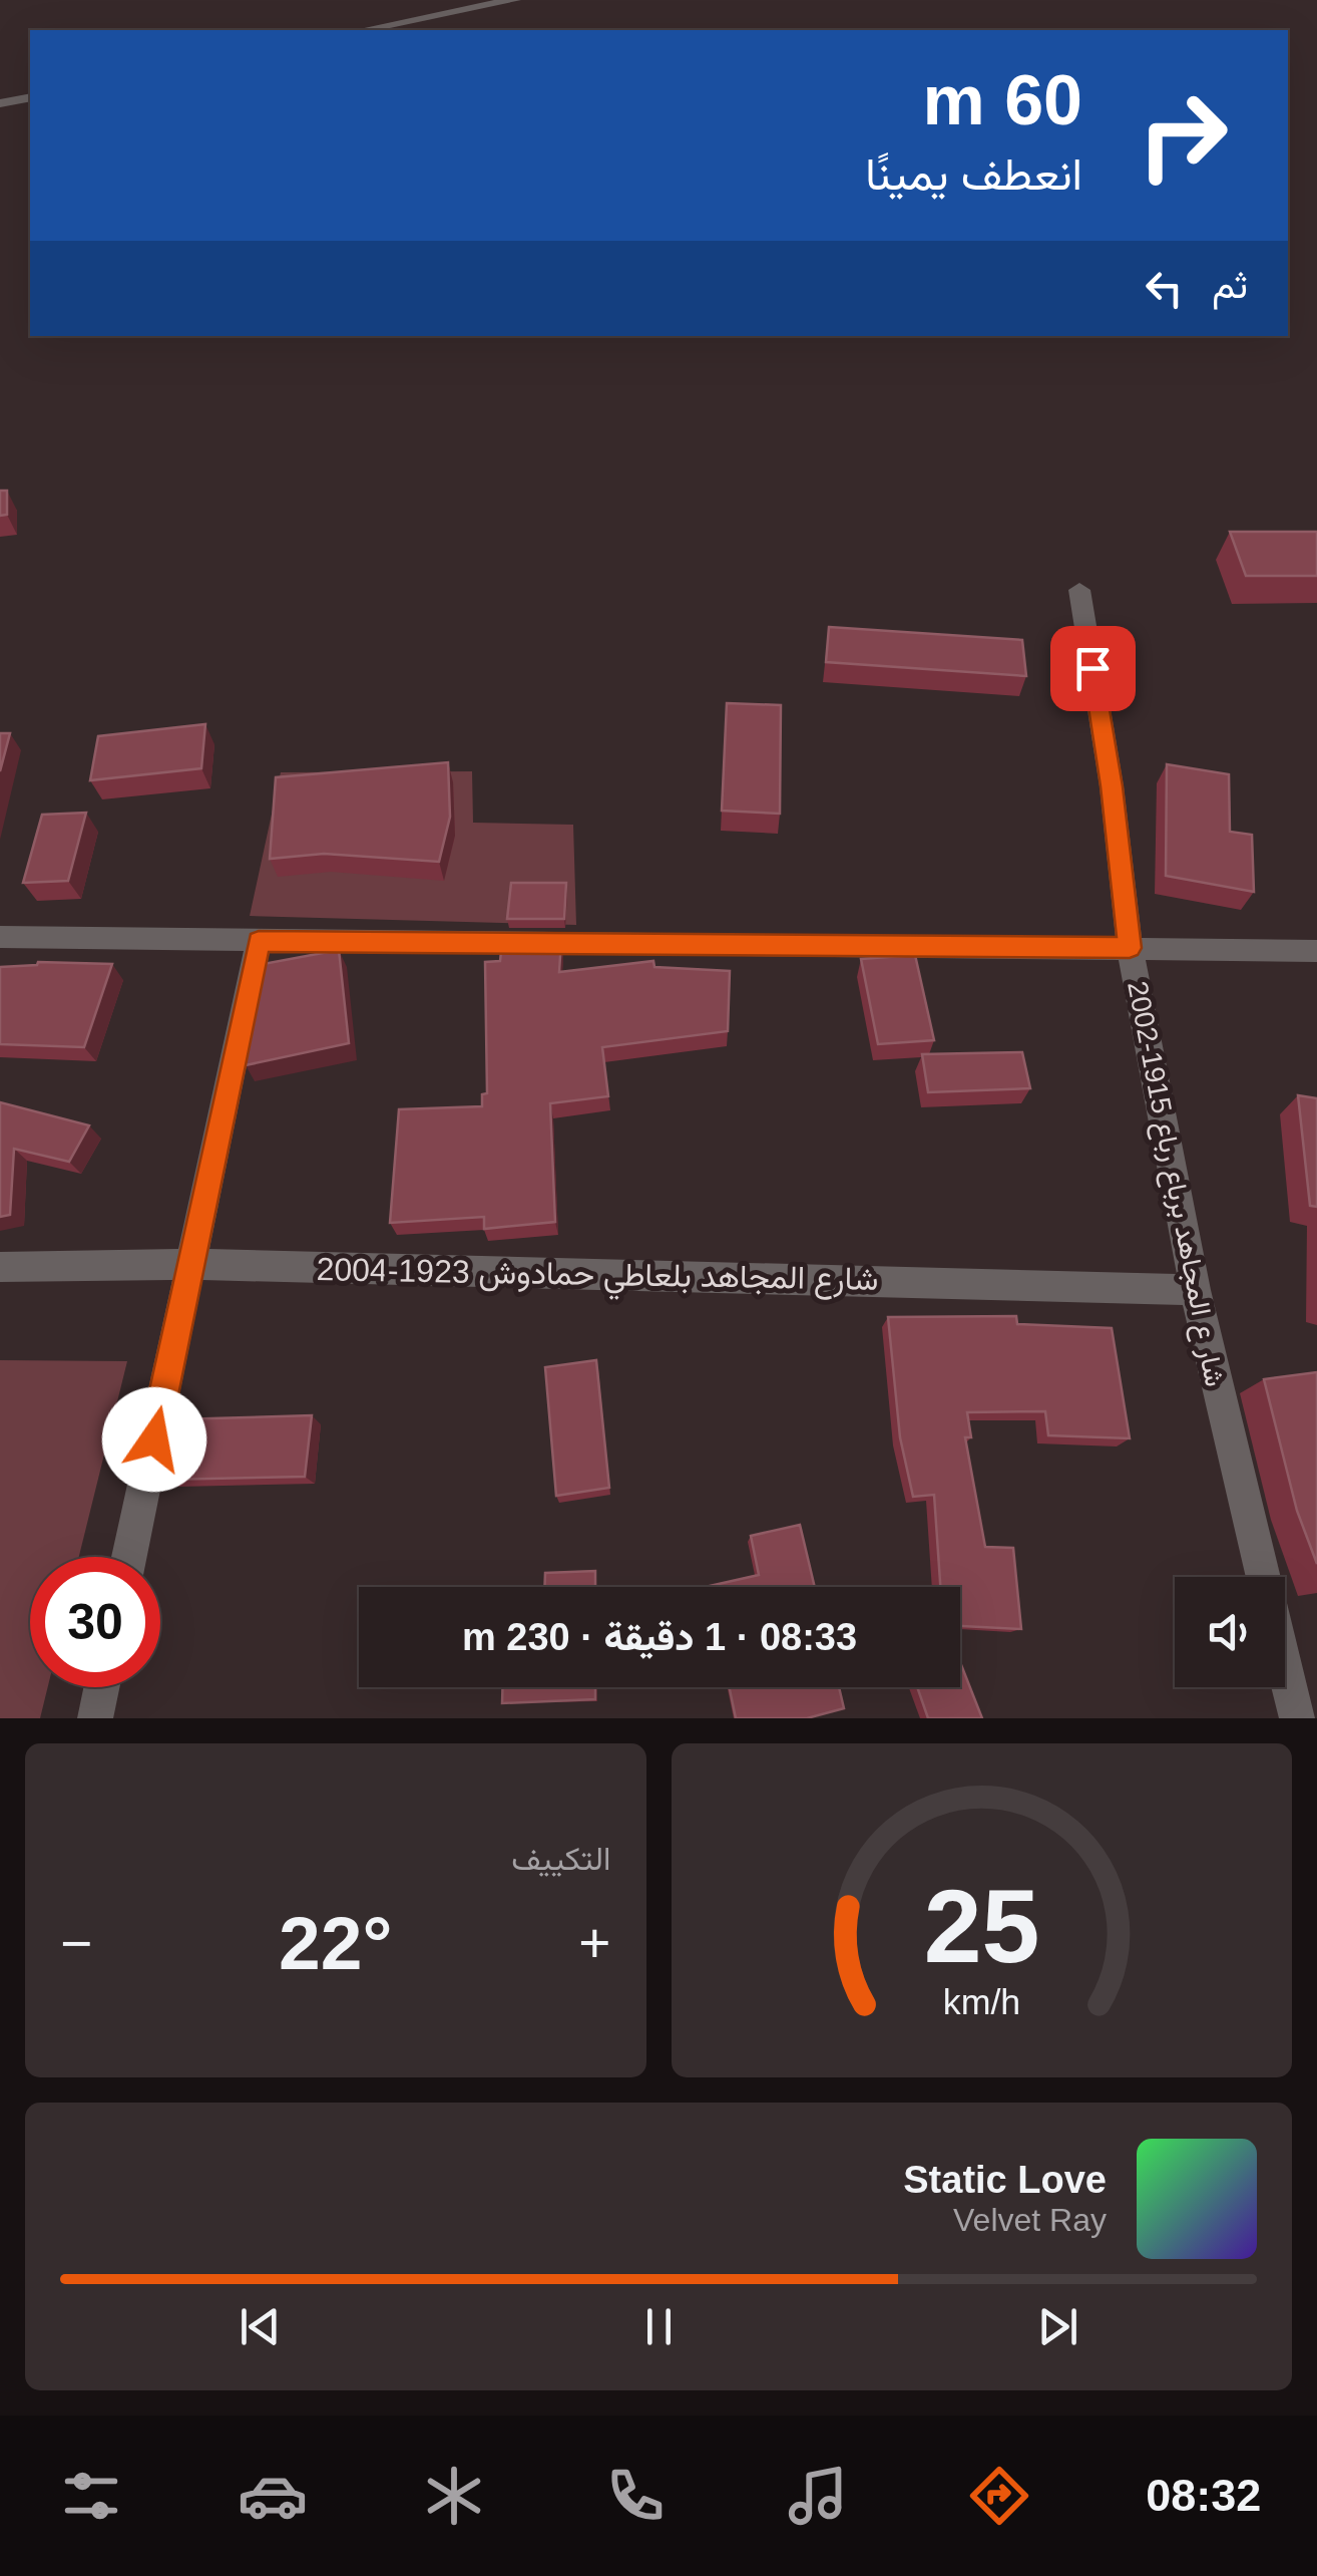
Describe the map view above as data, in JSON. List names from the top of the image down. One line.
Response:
{"streets":{"street":["شار ع المجاهد برباع رباع 1915-2002","شارع المجاهد بلعاطي حمادوش 1923-2004"]},"crossings":[["شار ع المجاهد برباع رباع 1915-2002","شارع المجاهد بلعاطي حمادوش 1923-2004"]],"page":{"turn":["60 m","انعطف يمينًا"],"then":"ثم","limit":"30","trip":"08:33 · 1 دقيقة · 230 m","tile":"التكييف","heat":["−","22°","+"],"song":["Static Love","Velvet Ray"],"tabs":"08:32","gauge":["25","km/h"]}}
